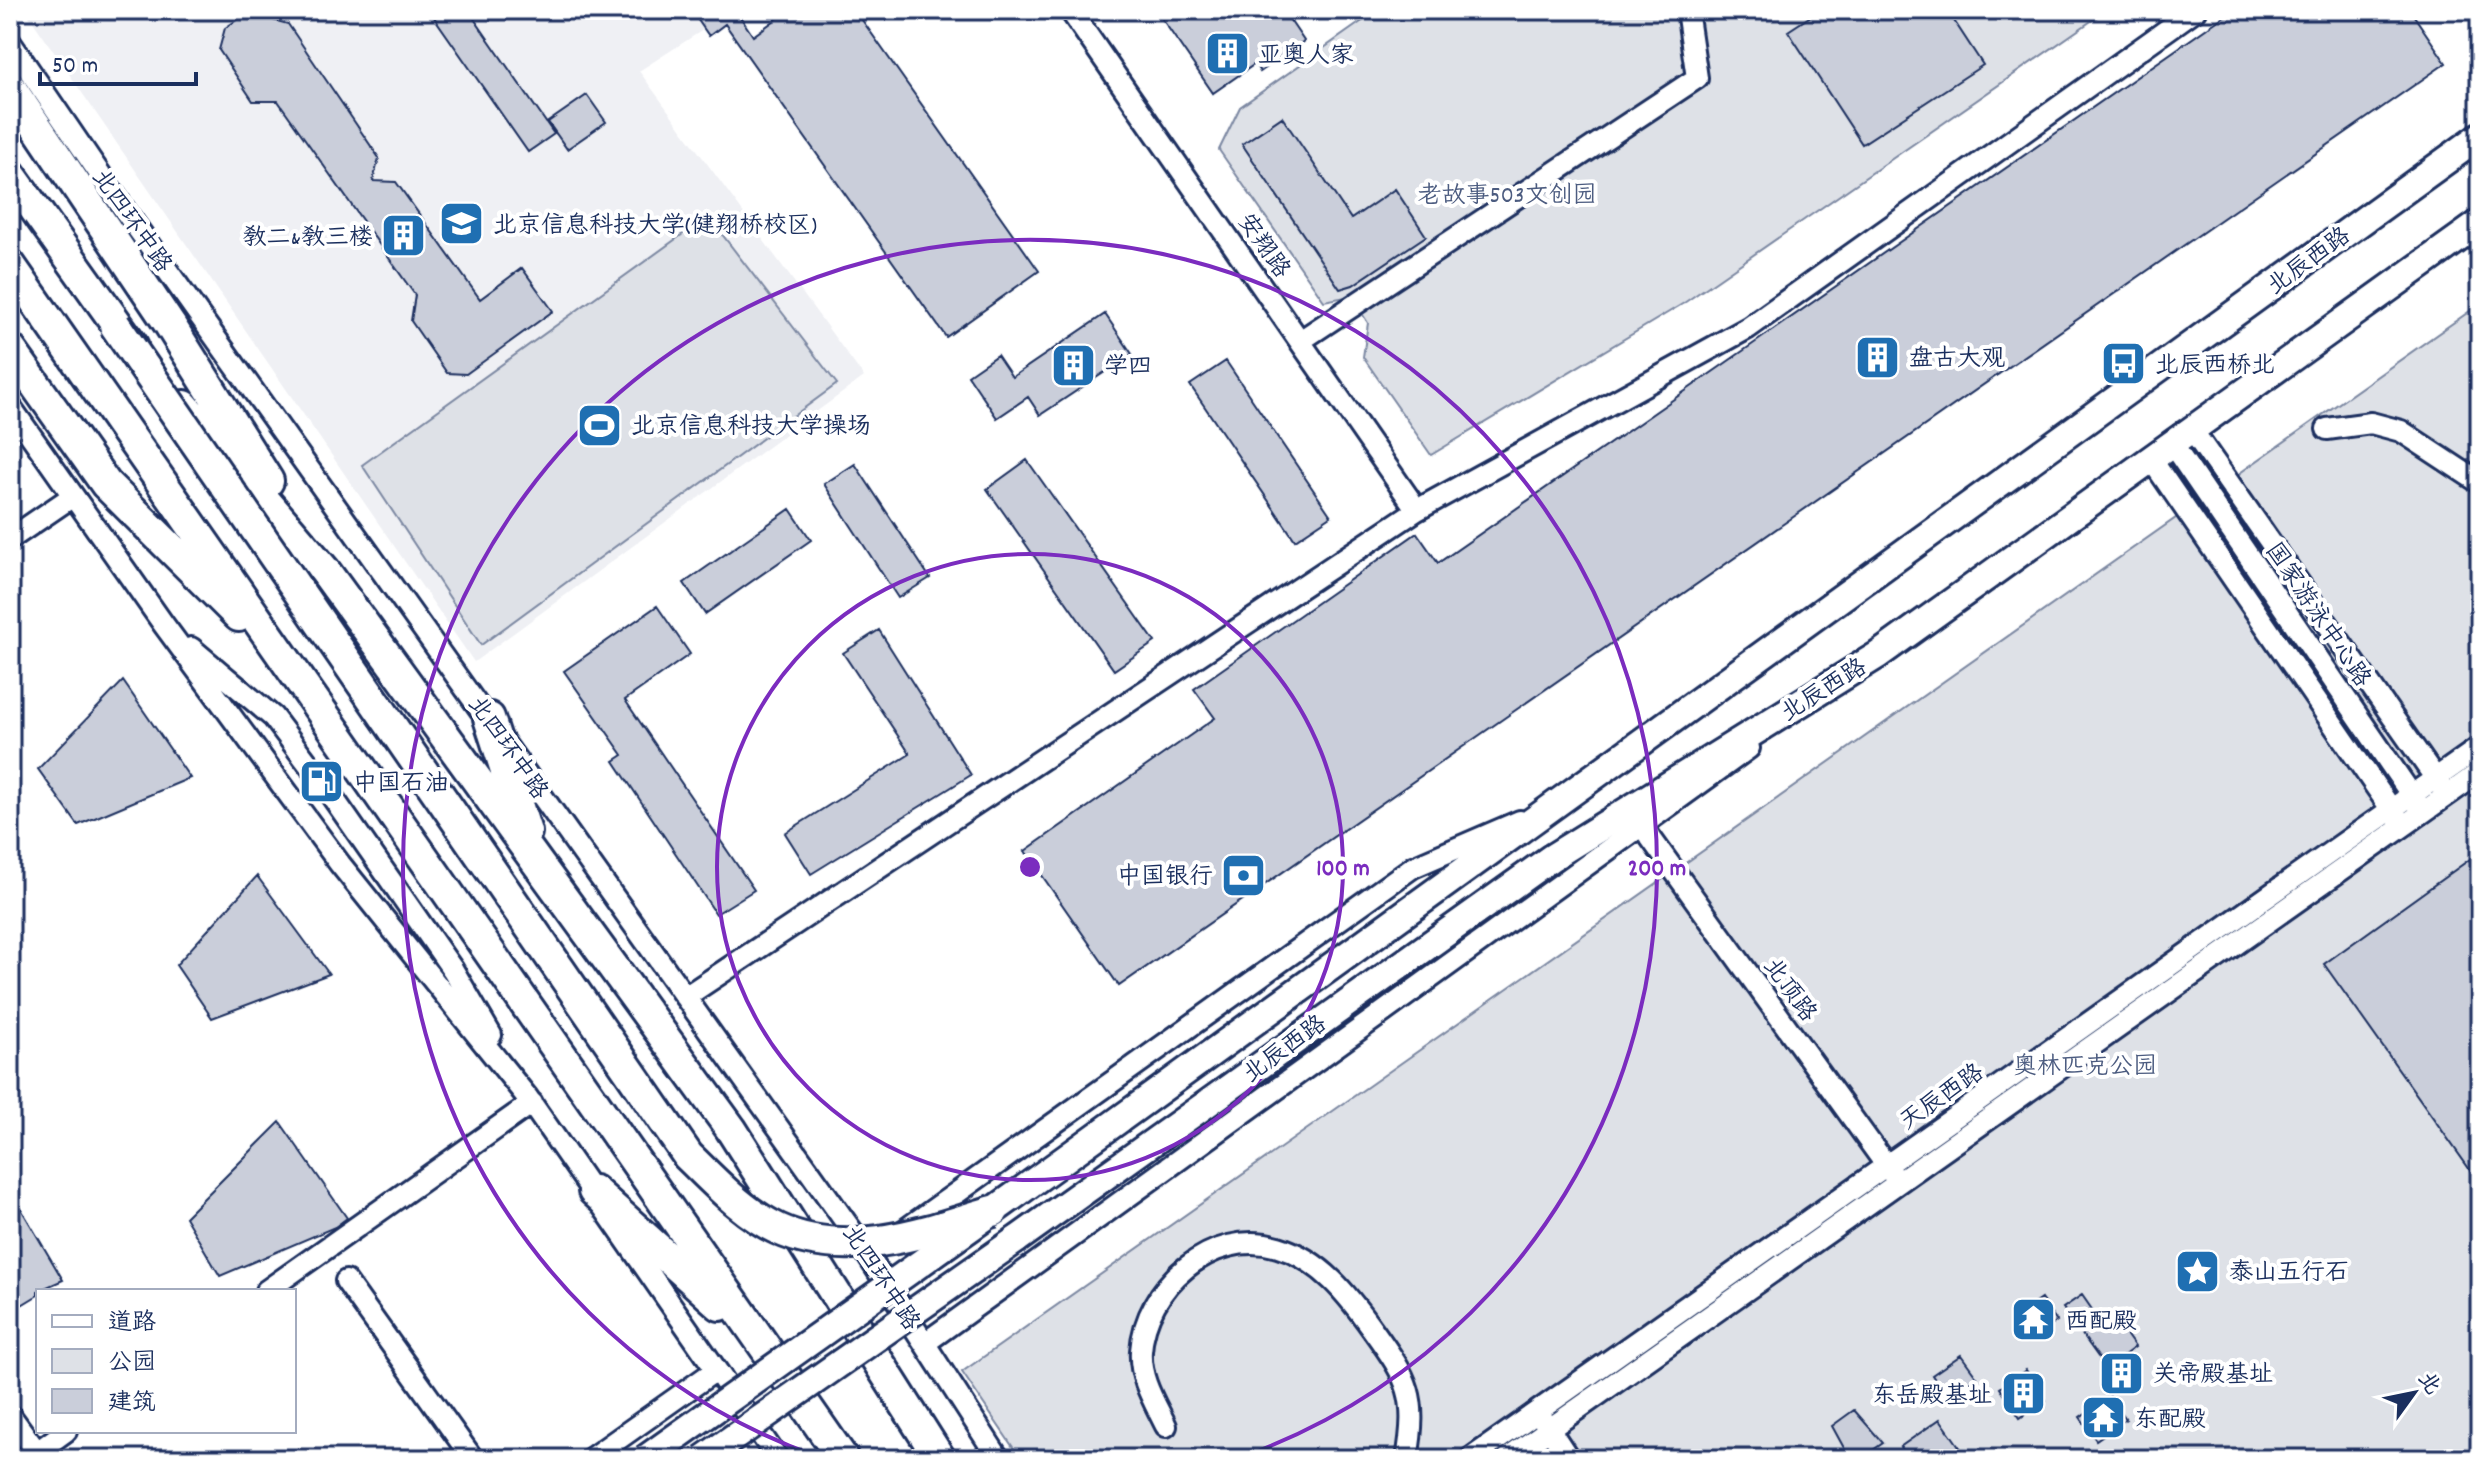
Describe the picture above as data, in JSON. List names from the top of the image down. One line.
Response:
{"streets":{"highway":["北四环中路"],"main road":["北辰西路"],"street":["安翔路","国家游泳中心路","北顶路","天辰西路"]},"crossings":[["北四环中路","北辰西路"],["北辰西路","国家游泳中心路"],["北辰西路","北顶路"],["国家游泳中心路","天辰西路"],["北顶路","天辰西路"]],"parks":["老故事503文创园","奥林匹克公园"],"places":{"building":["亚奥人家","教二&教三楼","盘古大观","学四","关帝殿基址","东岳殿基址"],"school or university":["北京信息科技大学(健翔桥校区)"],"bus stop":["北辰西桥北"],"sports":["北京信息科技大学操场"],"fuel station":["中国石油"],"bank":["中国银行"],"place":["泰山五行石"],"temple":["西配殿","东配殿"]},"legend":["道路","公园","建筑"],"scale_bar":"50 m","north":"top right","rings":["100 m","200 m"]}
